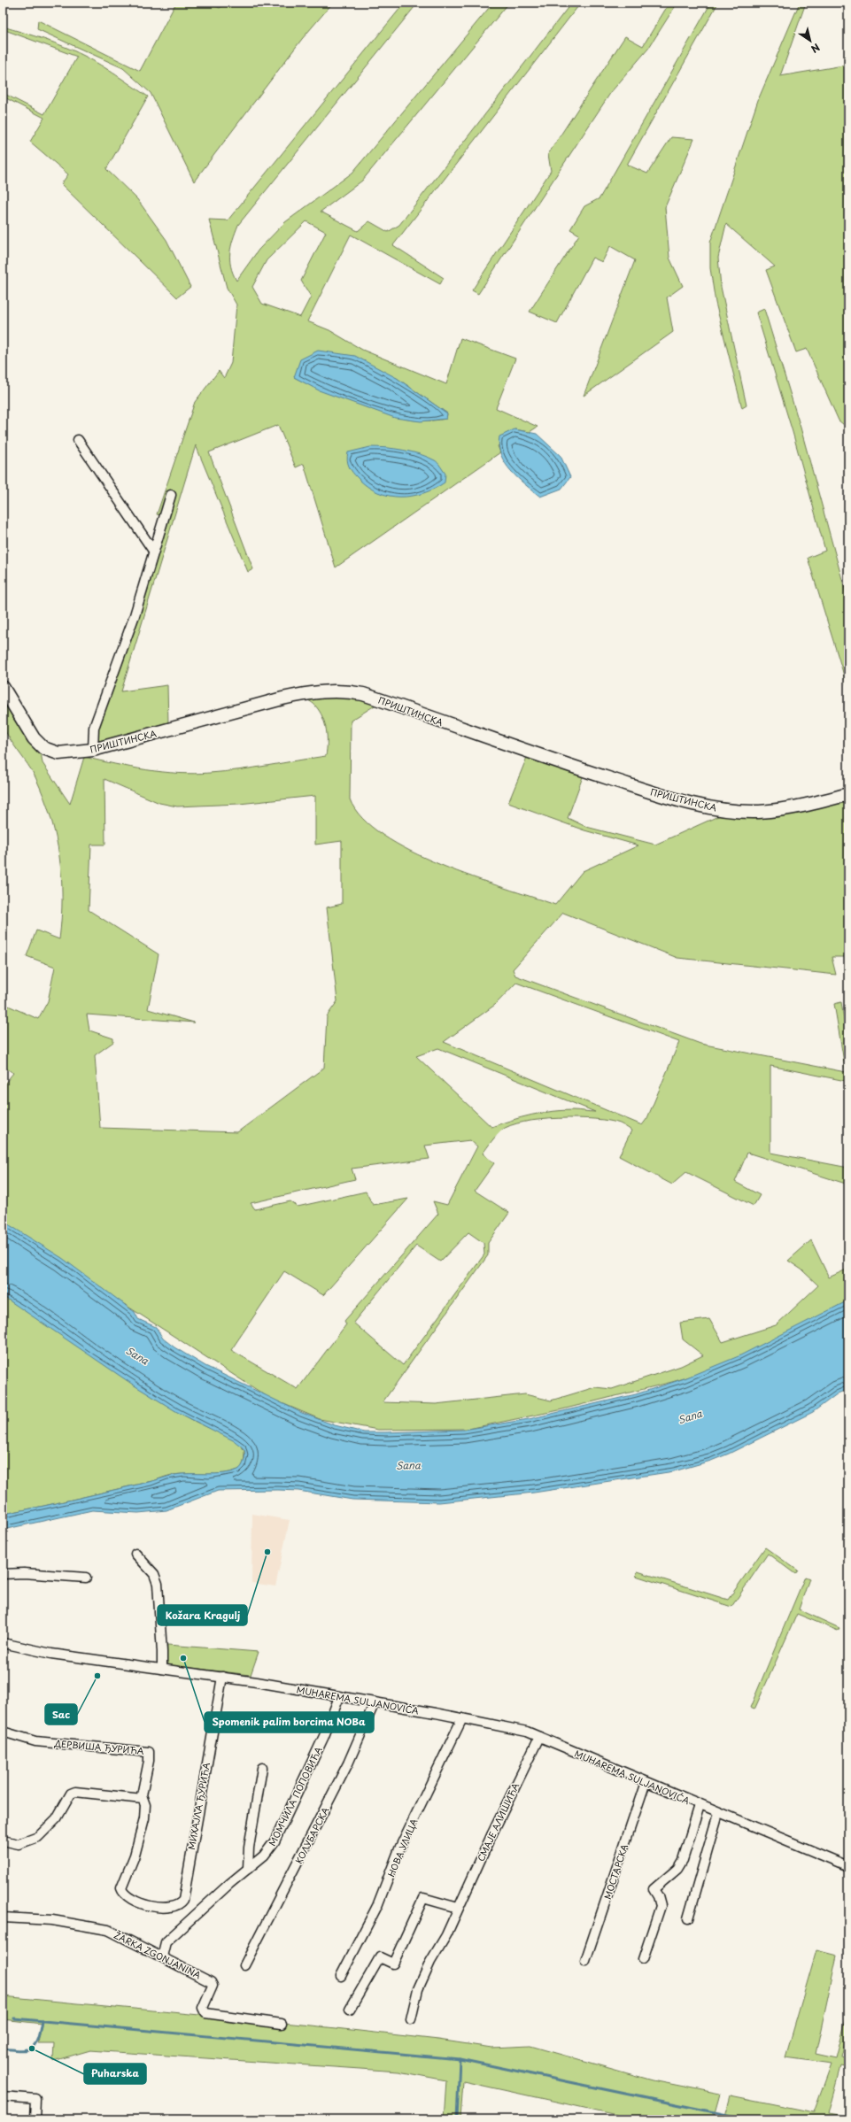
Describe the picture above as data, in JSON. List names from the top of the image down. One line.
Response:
{"streets":{"street":["ПРИШТИНСКА","MUHAREMA SULJANOVIĆA","ДЕРВИША ЂУРИЋА","МОМЧИЛА ПОПОВИЋА","МИХАЈЛА ЂУРИЋА","СМАЈЕ АЛИШИЋА","КОЛУБАРСКА","НОВА УЛИЦА","МОСТАРСКА","ŽARKA ZGONJANINA"]},"crossings":[["MUHAREMA SULJANOVIĆA","МОМЧИЛА ПОПОВИЋА"],["MUHAREMA SULJANOVIĆA","МИХАЈЛА ЂУРИЋА"],["MUHAREMA SULJANOVIĆA","СМАЈЕ АЛИШИЋА"],["MUHAREMA SULJANOVIĆA","КОЛУБАРСКА"],["MUHAREMA SULJANOVIĆA","НОВА УЛИЦА"],["MUHAREMA SULJANOVIĆA","МОСТАРСКА"],["ДЕРВИША ЂУРИЋА","МИХАЈЛА ЂУРИЋА"],["МОМЧИЛА ПОПОВИЋА","ŽARKA ZGONJANINA"]],"water":["Sana"],"places":["Kožara Kragulj","Spomenik palim borcima NOBa","Sac","Puharska"],"north":"bottom right"}
